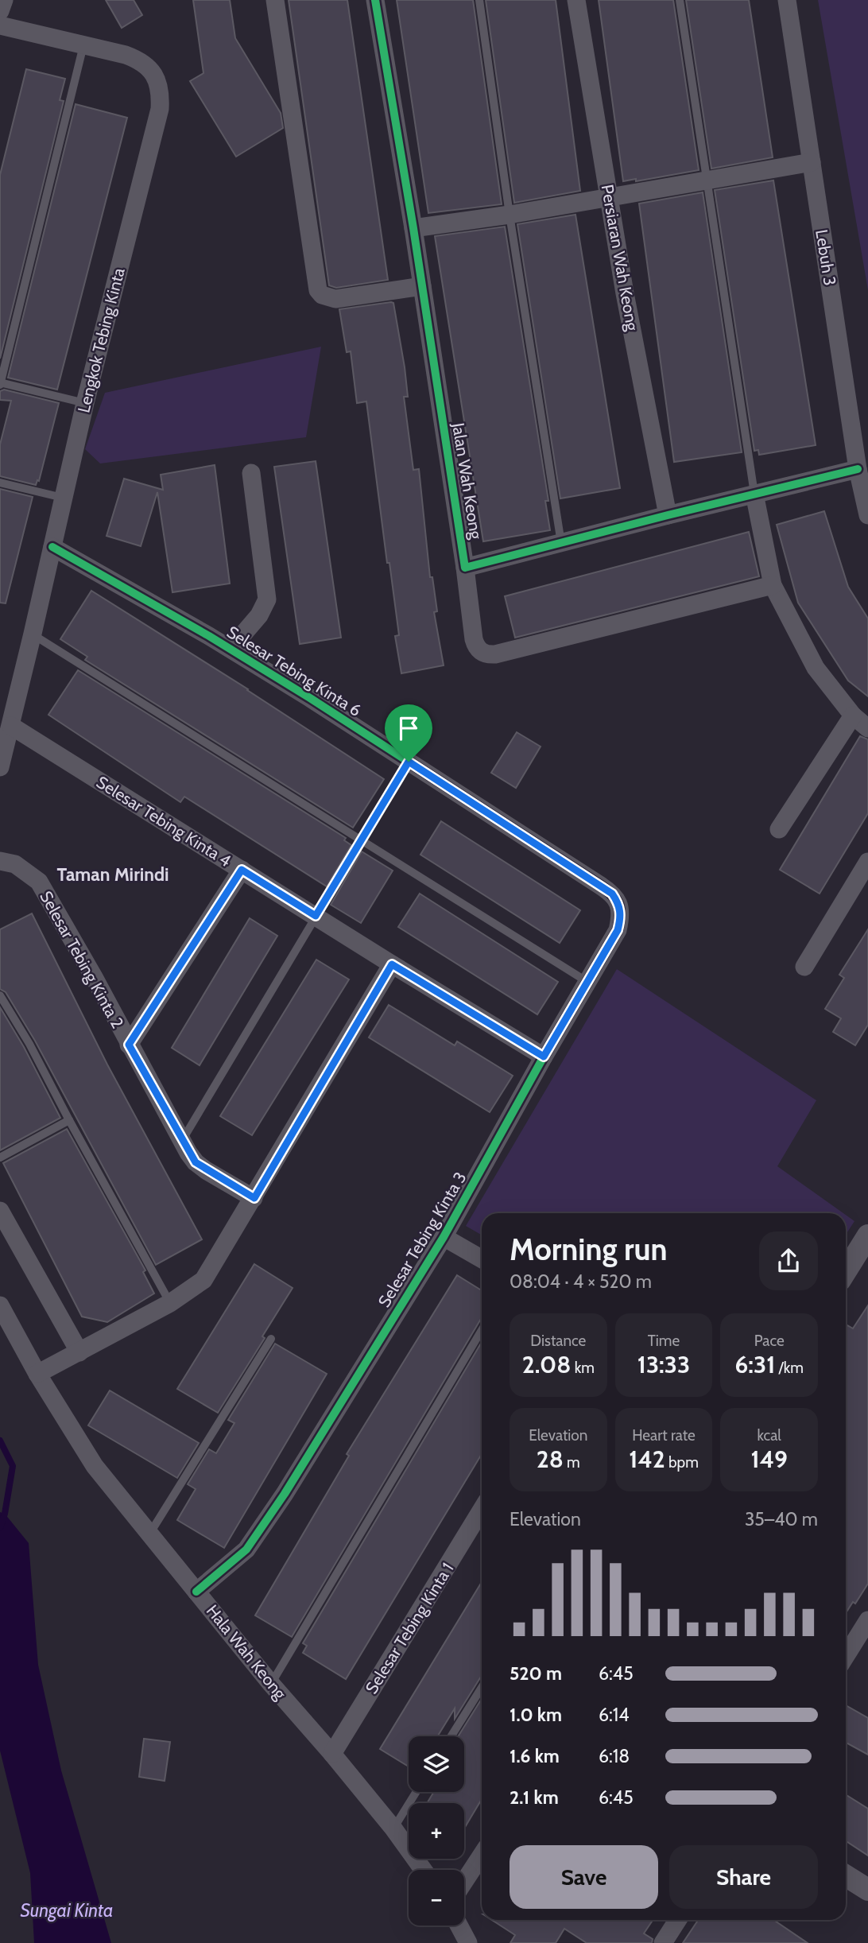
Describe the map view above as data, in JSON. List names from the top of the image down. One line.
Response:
{"streets":{"street":["Persiaran Wah Keong","Lebuh 3","Lengkok Tebing Kinta","Jalan Wah Keong","Selesar Tebing Kinta 6","Selesar Tebing Kinta 4","Selesar Tebing Kinta 2","Selesar Tebing Kinta 3","Selesar Tebing Kinta 1","Hala Wah Keong"]},"crossings":[["Persiaran Wah Keong","Jalan Wah Keong"],["Lebuh 3","Jalan Wah Keong"],["Lengkok Tebing Kinta","Selesar Tebing Kinta 6"],["Lengkok Tebing Kinta","Selesar Tebing Kinta 4"],["Selesar Tebing Kinta 6","Selesar Tebing Kinta 3"],["Selesar Tebing Kinta 4","Selesar Tebing Kinta 3"],["Selesar Tebing Kinta 3","Hala Wah Keong"],["Selesar Tebing Kinta 1","Hala Wah Keong"]],"districts":["Taman Mirindi"],"water":["Sungai Kinta"],"page":{"heading":["Morning run","08:04 · 4 × 520 m"],"stats":[["Distance","2.08 km"],["Time","13:33"],["Pace","6:31 /km"],["Elevation","28 m"],["Heart rate","142 bpm"],["kcal","149"]],"chart":["Elevation","35–40 m"],"list":[{"name":"520 m","note":"6:45"},{"name":"1.0 km","note":"6:14"},{"name":"1.6 km","note":"6:18"},{"name":"2.1 km","note":"6:45"}],"map_buttons":["+","−"],"buttons":["Save","Share"]}}
